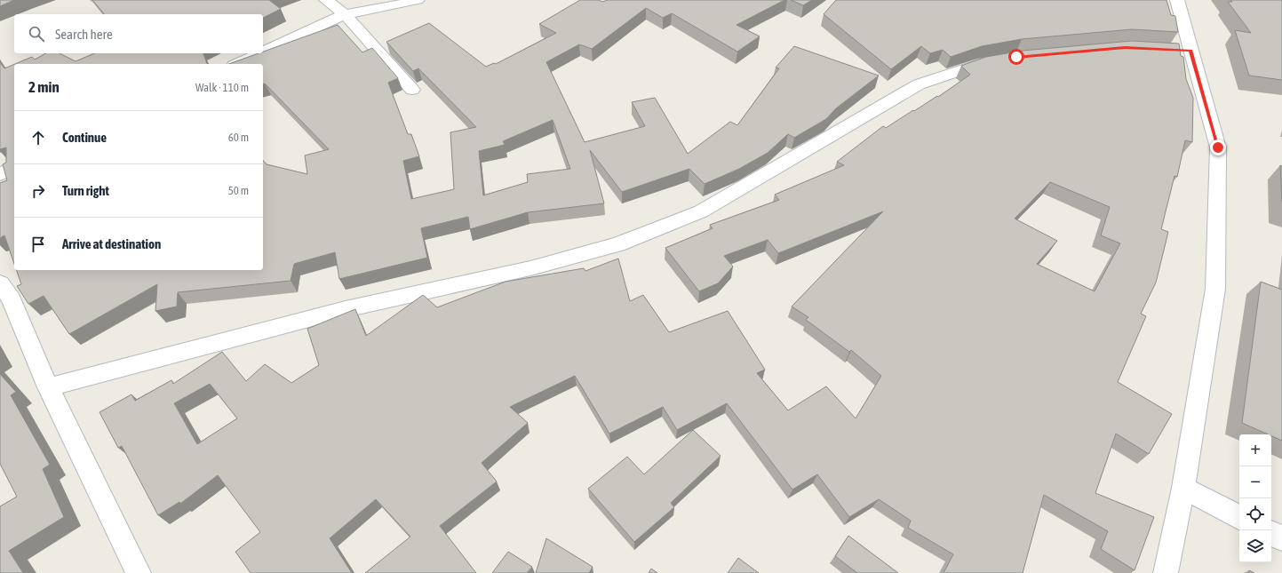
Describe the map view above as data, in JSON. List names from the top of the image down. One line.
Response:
{"page":{"search":"Search here","heading":["2 min","Walk · 110 m"],"list":[["Continue","60 m"],["Turn right","50 m"],"Arrive at destination"],"map_buttons":["+","−"]}}
